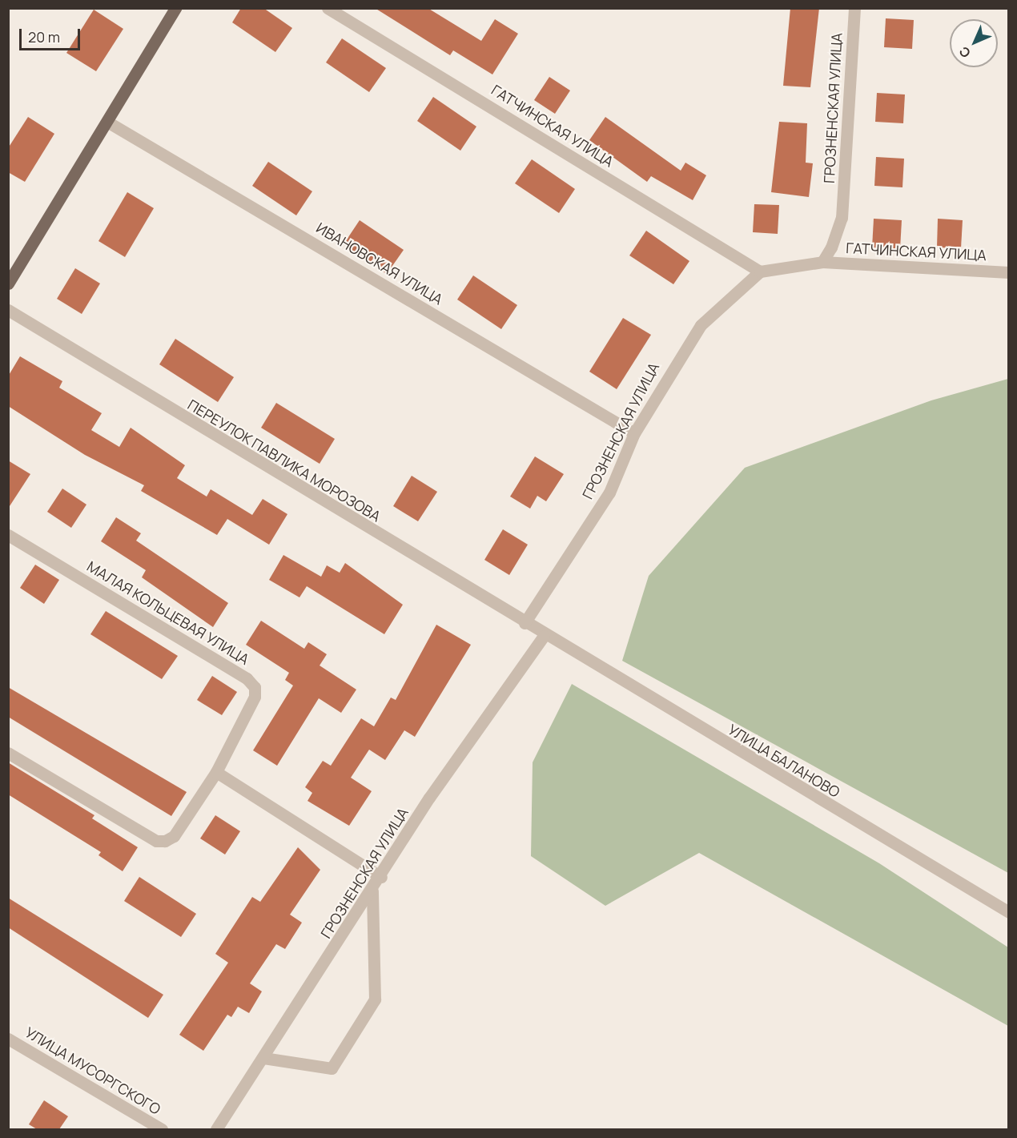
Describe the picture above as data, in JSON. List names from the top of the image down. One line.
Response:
{"streets":{"street":["ГРОЗНЕНСКАЯ УЛИЦА","ГАТЧИНСКАЯ УЛИЦА","ИВАНОВСКАЯ УЛИЦА","ПЕРЕУЛОК ПАВЛИКА МОРОЗОВА","МАЛАЯ КОЛЬЦЕВАЯ УЛИЦА","УЛИЦА БАЛАНОВО","УЛИЦА МУСОРГСКОГО"]},"crossings":[["ГРОЗНЕНСКАЯ УЛИЦА","ГАТЧИНСКАЯ УЛИЦА"],["ГРОЗНЕНСКАЯ УЛИЦА","ИВАНОВСКАЯ УЛИЦА"],["ГРОЗНЕНСКАЯ УЛИЦА","ПЕРЕУЛОК ПАВЛИКА МОРОЗОВА"],["ГРОЗНЕНСКАЯ УЛИЦА","УЛИЦА БАЛАНОВО"],["ПЕРЕУЛОК ПАВЛИКА МОРОЗОВА","УЛИЦА БАЛАНОВО"]],"scale_bar":"20 m","north":"bottom left"}
